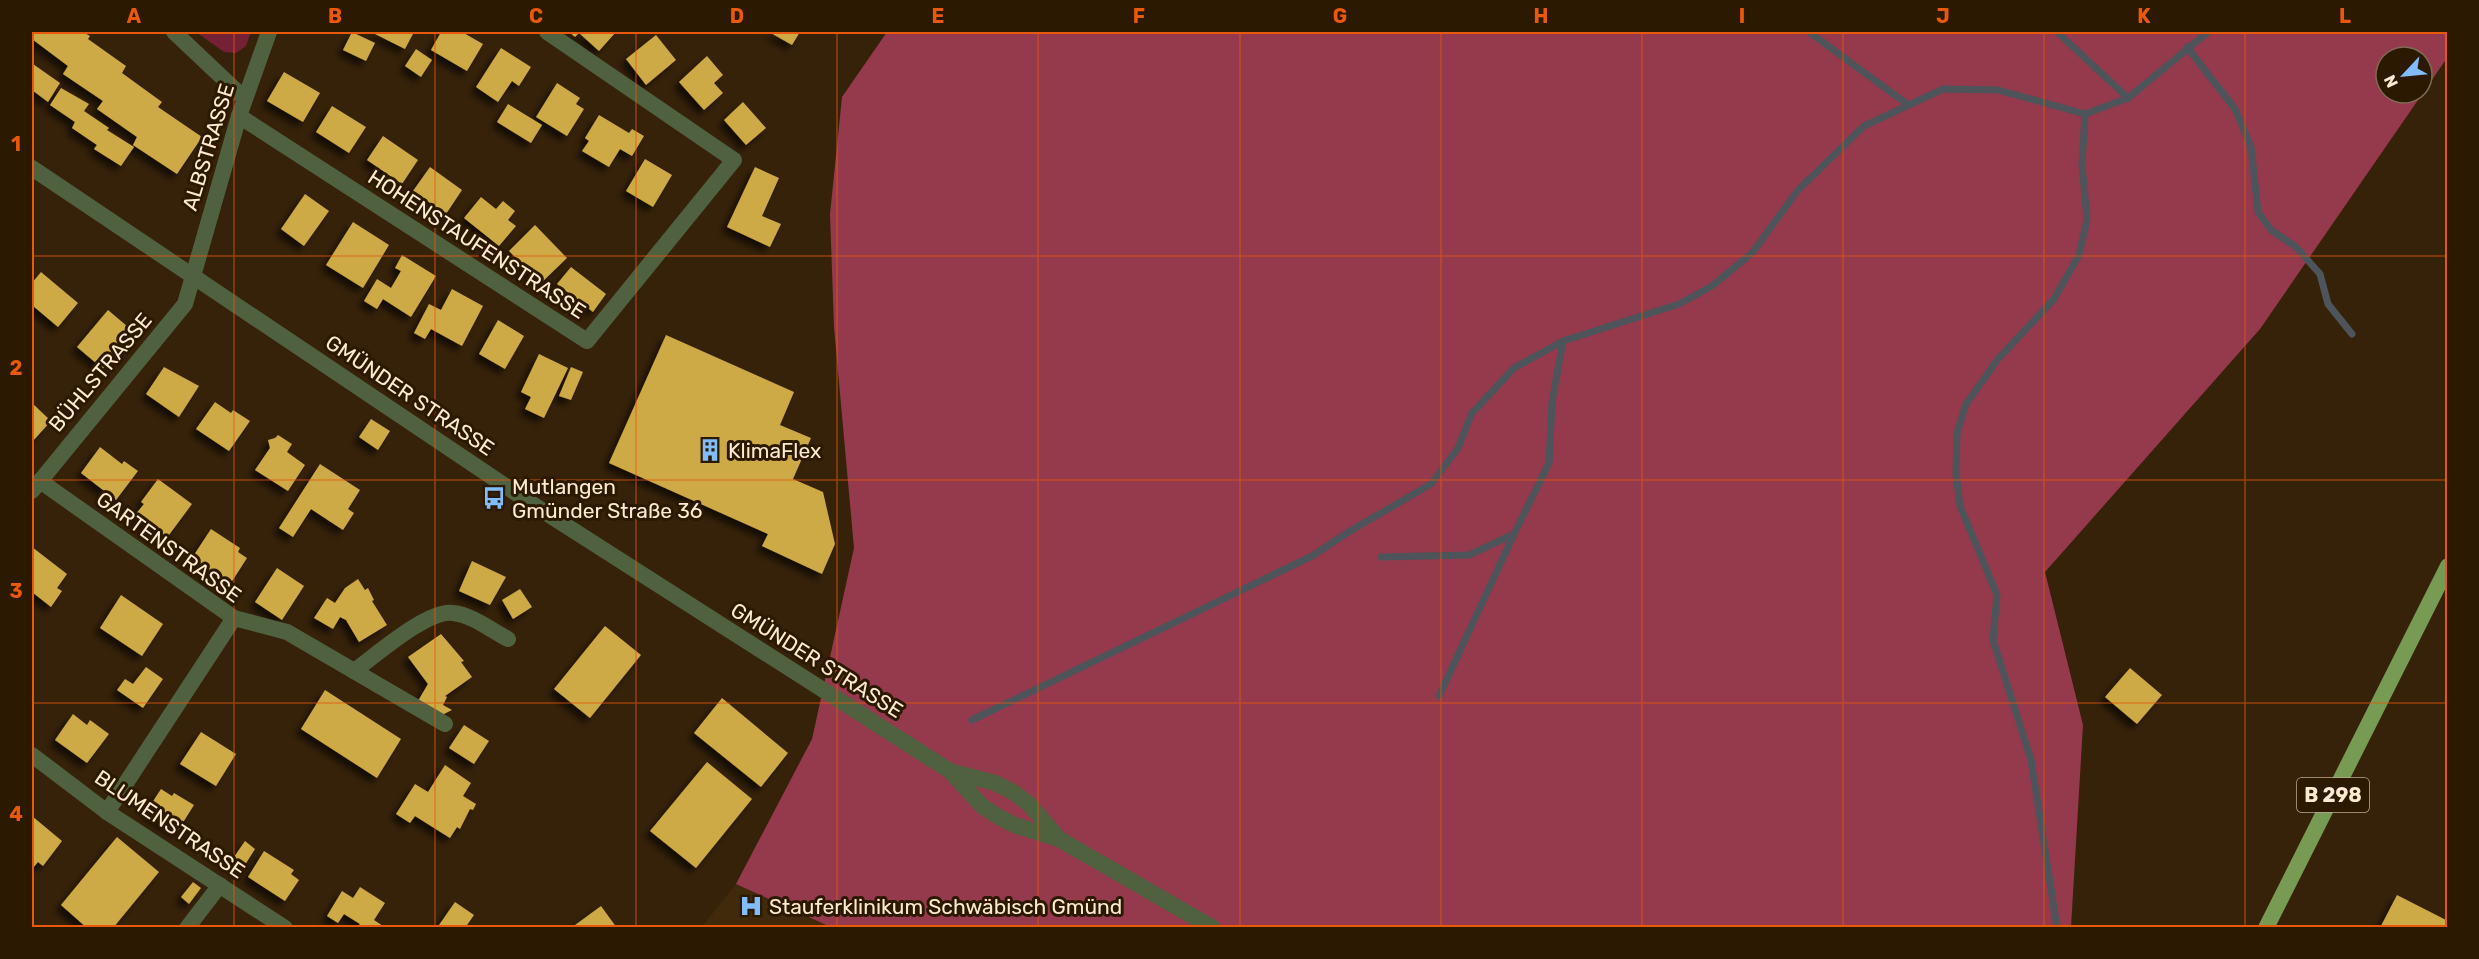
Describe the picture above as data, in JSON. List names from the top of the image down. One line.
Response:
{"streets":{"main road":["B 298"],"street":["ALBSTRASSE","HOHENSTAUFENSTRASSE","BÜHLSTRASSE","GMÜNDER STRASSE","GARTENSTRASSE","BLUMENSTRASSE"]},"crossings":[["ALBSTRASSE","HOHENSTAUFENSTRASSE"],["ALBSTRASSE","BÜHLSTRASSE"],["ALBSTRASSE","GMÜNDER STRASSE"],["BÜHLSTRASSE","GMÜNDER STRASSE"],["BÜHLSTRASSE","GARTENSTRASSE"],["GARTENSTRASSE","BLUMENSTRASSE"]],"places":{"building":["KlimaFlex"],"bus stop":["Mutlangen Gmünder Straße 36"],"hospital":["Stauferklinikum Schwäbisch Gmünd"]},"north":"bottom left","grid":{"columns":["A","B","C","D","E","F","G","H","I","J","K","L"],"rows":["1","2","3","4"]}}
